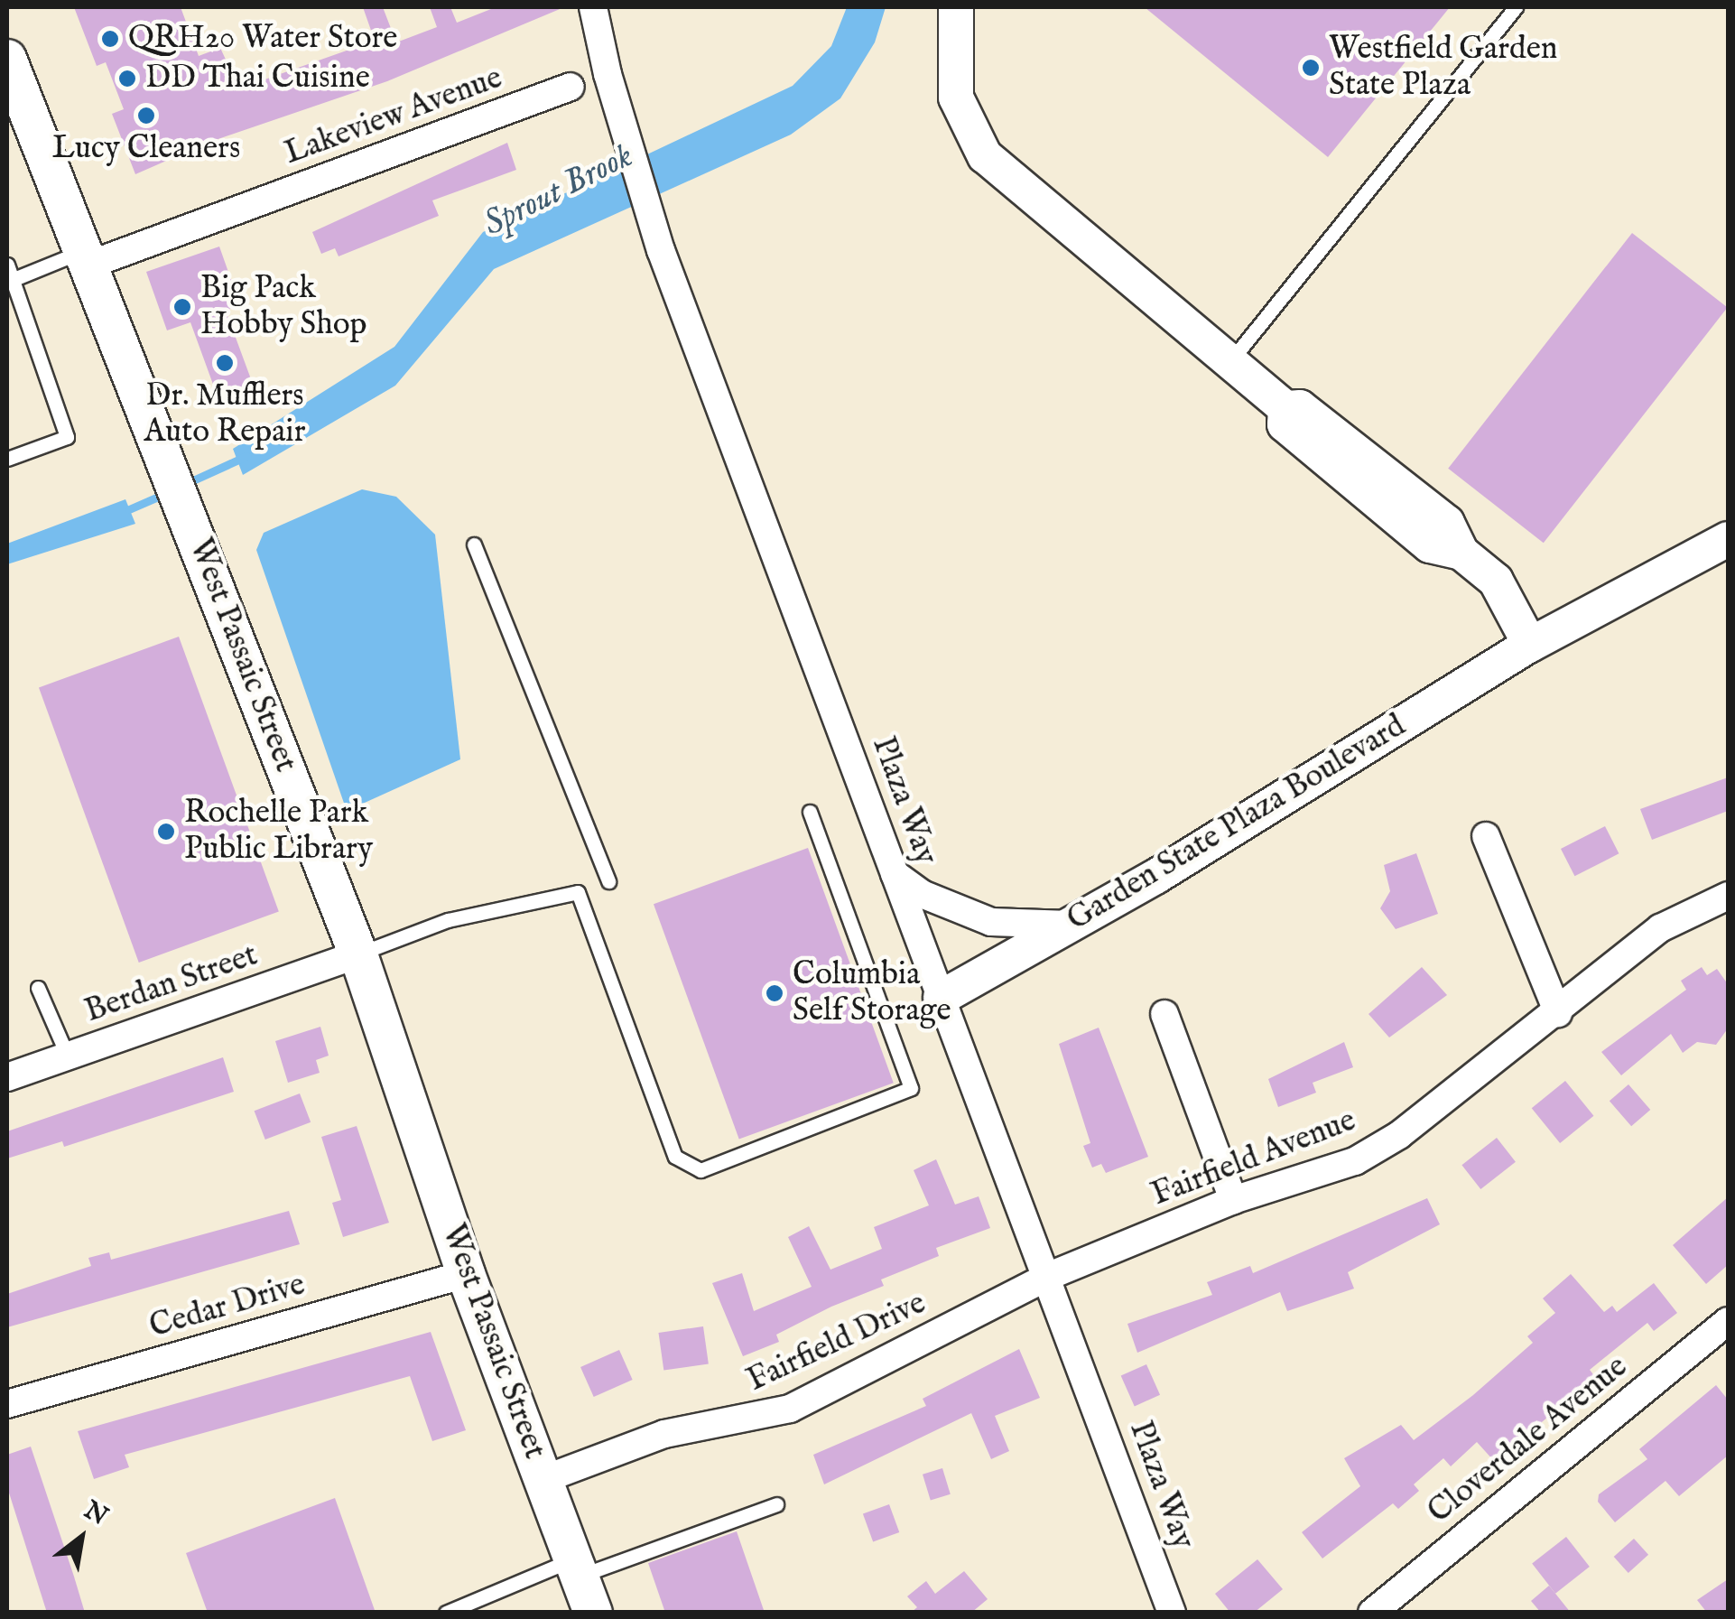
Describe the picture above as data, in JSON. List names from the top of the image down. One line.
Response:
{"streets":{"main road":["West Passaic Street"],"street":["Lakeview Avenue","Plaza Way","Garden State Plaza Boulevard","Berdan Street","Fairfield Avenue","Cedar Drive","Fairfield Drive","Cloverdale Avenue"]},"crossings":[["Lakeview Avenue","West Passaic Street"],["West Passaic Street","Berdan Street"],["West Passaic Street","Cedar Drive"],["West Passaic Street","Fairfield Drive"],["Plaza Way","Garden State Plaza Boulevard"],["Plaza Way","Fairfield Avenue"],["Plaza Way","Fairfield Drive"],["Fairfield Avenue","Fairfield Drive"]],"water":["Sprout Brook"],"places":["QRH20 Water Store","Westfield Garden State Plaza","DD Thai Cuisine","Lucy Cleaners","Big Pack Hobby Shop","Dr. Mufflers Auto Repair","Rochelle Park Public Library","Columbia Self Storage"],"north":"top right"}
